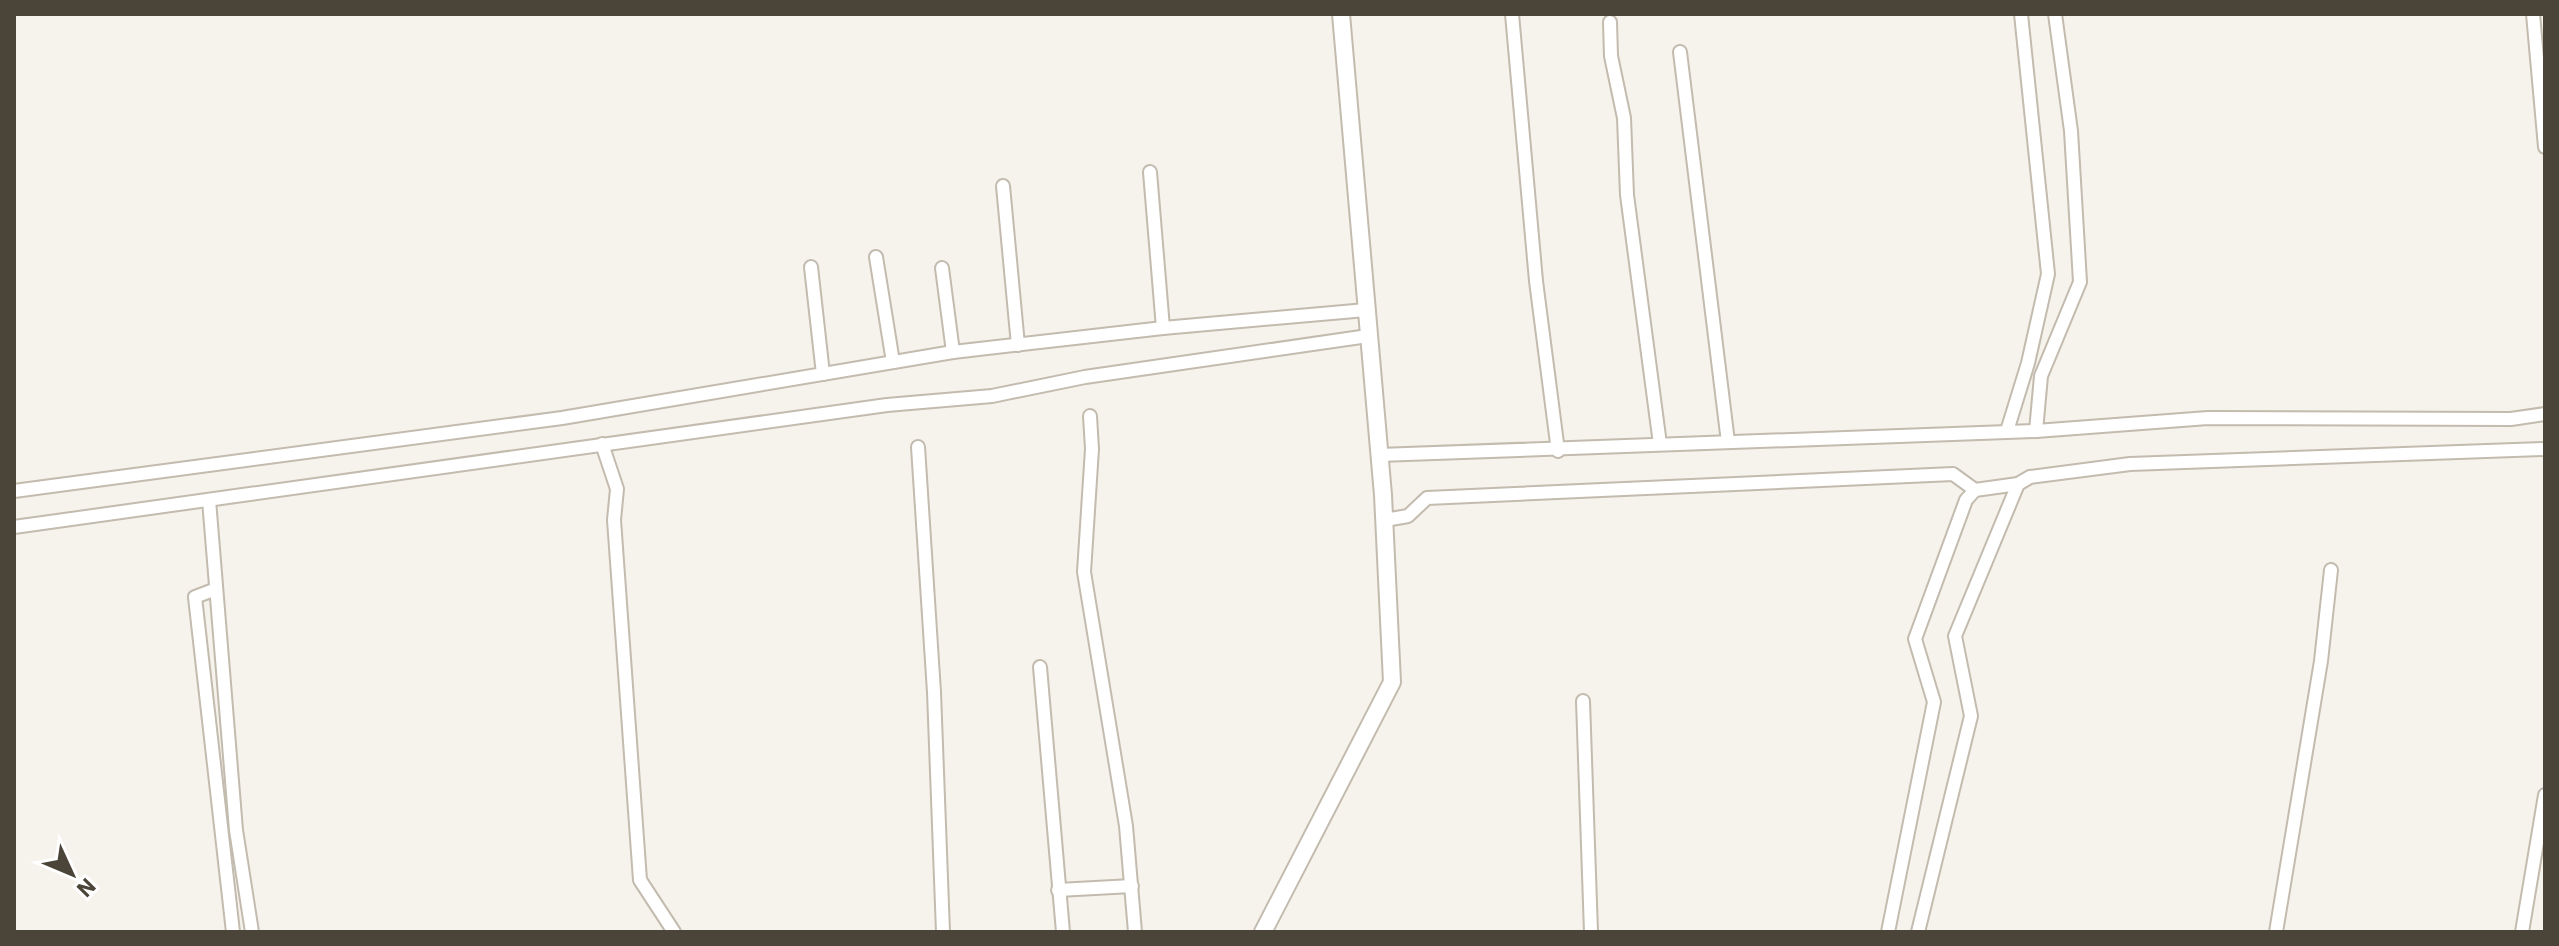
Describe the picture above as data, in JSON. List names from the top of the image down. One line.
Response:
{"north":"bottom right"}
